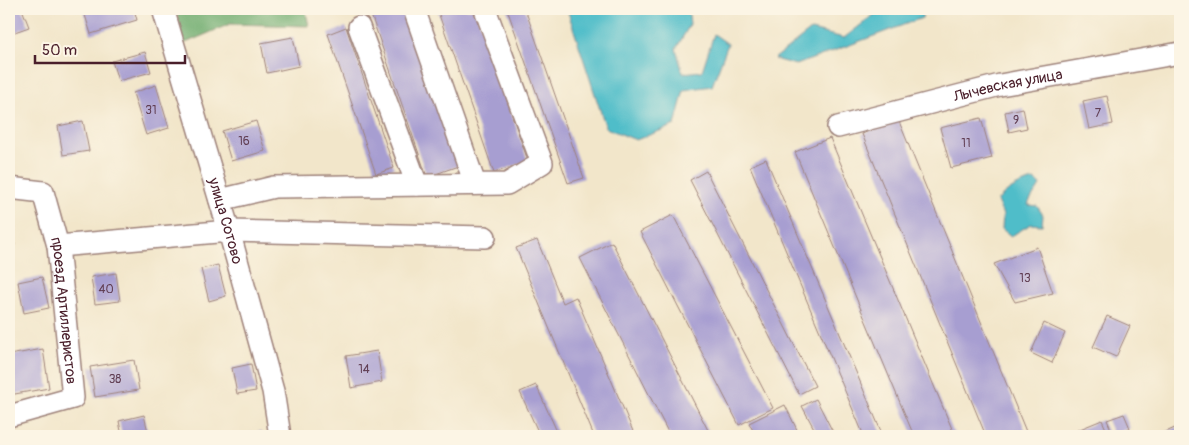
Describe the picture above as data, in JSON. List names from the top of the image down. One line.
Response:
{"streets":{"street":["Лычевская улица","улица Сотово","проезд Артиллеристов"]},"house_numbers":["31","7","9","16","11","13","40","14","38"],"scale_bar":"50 m"}
